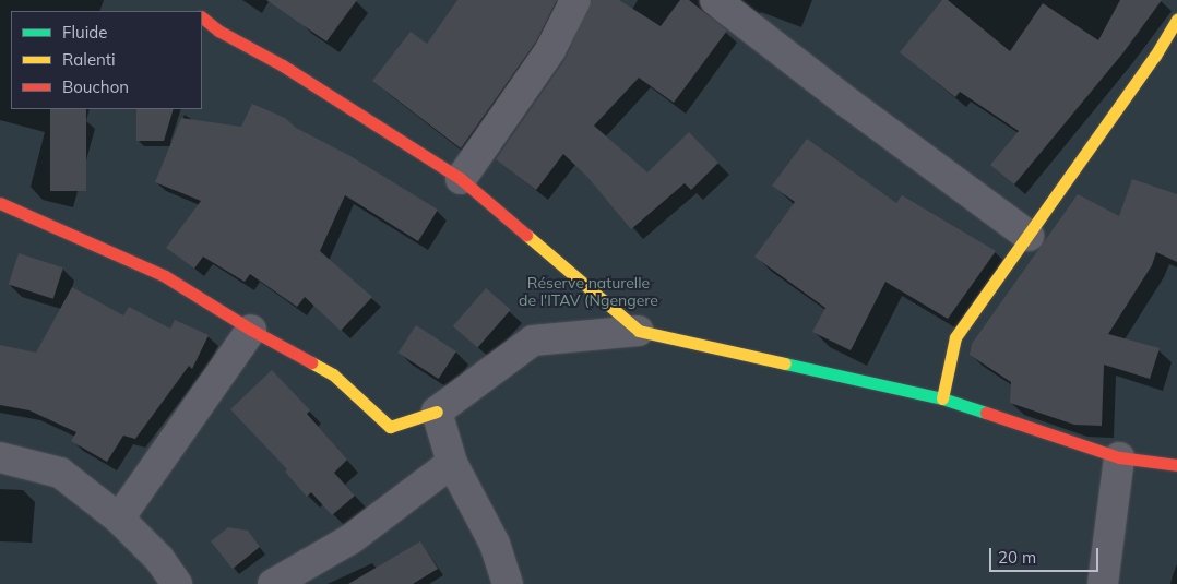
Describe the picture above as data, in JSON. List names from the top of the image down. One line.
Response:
{"parks":["Réserve naturelle de l'ITAV (Ngengere"],"legend":["Fluide","Ralenti","Bouchon"],"scale_bar":"20 m"}
